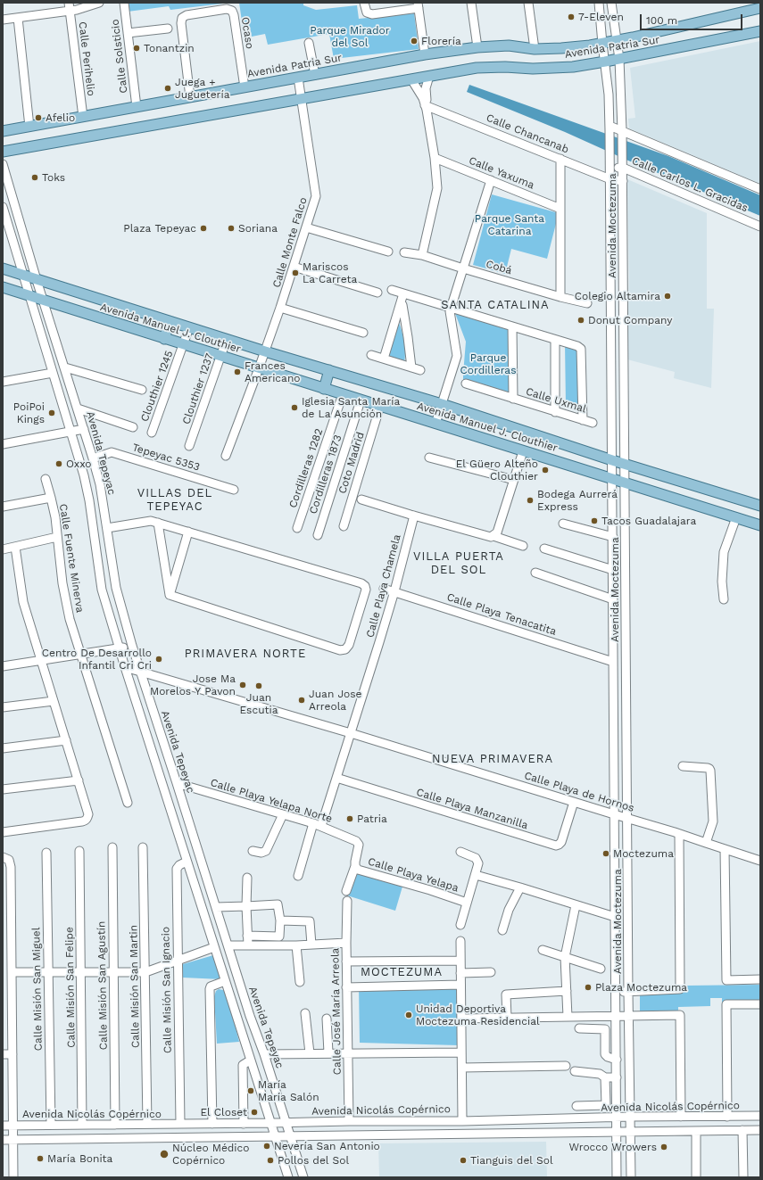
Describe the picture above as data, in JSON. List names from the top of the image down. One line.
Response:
{"streets":{"main road":["Avenida Patria Sur","Avenida Manuel J. Clouthier"],"street":["Ocaso","Calle Solsticio","Calle Perihelio","Calle Chancanab","Calle Yaxuma","Calle Carlos L. Gracidas","Avenida Moctezuma","Calle Monte Falco","Cobá","Clouthier 1245","Clouthier 1237","Calle Uxmal","Avenida Tepeyac","Tepeyac 5353","Coto Madrid","Cordilleras 1282","Cordilleras 1873","Calle Fuente Minerva","Calle Playa Chamela","Calle Playa Tenacatita","Calle Playa de Hornos","Calle Playa Yelapa Norte","Calle Playa Manzanilla","Calle Playa Yelapa","Calle Misión San Agustín","Calle Misión San Martin","Calle Misión San Felipe","Calle Misión San Miguel","Calle Misión San Ignacio","Calle José María Arreola","Avenida Nicolás Copérnico"]},"crossings":[["Ocaso","Avenida Patria Sur"],["Avenida Patria Sur","Calle Solsticio"],["Avenida Patria Sur","Calle Perihelio"],["Avenida Patria Sur","Avenida Moctezuma"],["Avenida Patria Sur","Calle Monte Falco"],["Calle Chancanab","Avenida Moctezuma"],["Calle Carlos L. Gracidas","Avenida Moctezuma"],["Avenida Moctezuma","Avenida Manuel J. Clouthier"],["Avenida Moctezuma","Calle Playa Tenacatita"],["Avenida Moctezuma","Calle Playa de Hornos"],["Avenida Moctezuma","Avenida Nicolás Copérnico"],["Calle Monte Falco","Avenida Manuel J. Clouthier"],["Avenida Manuel J. Clouthier","Clouthier 1245"],["Avenida Manuel J. Clouthier","Clouthier 1237"],["Avenida Manuel J. Clouthier","Avenida Tepeyac"],["Avenida Manuel J. Clouthier","Coto Madrid"],["Avenida Manuel J. Clouthier","Cordilleras 1282"],["Avenida Manuel J. Clouthier","Cordilleras 1873"],["Avenida Tepeyac","Tepeyac 5353"],["Avenida Tepeyac","Calle Playa de Hornos"],["Avenida Tepeyac","Calle Playa Yelapa Norte"],["Avenida Tepeyac","Calle Misión San Ignacio"],["Avenida Tepeyac","Avenida Nicolás Copérnico"],["Calle Playa Chamela","Calle Playa Tenacatita"],["Calle Playa Chamela","Calle Playa de Hornos"],["Calle Playa Chamela","Calle Playa Yelapa Norte"],["Calle Playa Chamela","Calle Playa Manzanilla"],["Calle Playa de Hornos","Calle Playa Manzanilla"],["Calle Playa Yelapa Norte","Calle Playa Yelapa"],["Calle Misión San Agustín","Avenida Nicolás Copérnico"],["Calle Misión San Martin","Avenida Nicolás Copérnico"],["Calle Misión San Felipe","Avenida Nicolás Copérnico"],["Calle Misión San Miguel","Avenida Nicolás Copérnico"],["Calle Misión San Ignacio","Avenida Nicolás Copérnico"],["Calle José María Arreola","Avenida Nicolás Copérnico"]],"districts":["SANTA CATALINA","VILLAS DEL TEPEYAC","VILLA PUERTA DEL SOL","PRIMAVERA NORTE","NUEVA PRIMAVERA","MOCTEZUMA"],"parks":["Parque Mirador del Sol","Parque Santa Catarina","Parque Cordilleras"],"places":["7-Eleven","Florería","Tonantzin","Juega + Juguetería","Afelio","Toks","Plaza Tepeyac","Soriana","Mariscos La Carreta","Colegio Altamira","Donut Company","Frances Americano","Iglesia Santa María de La Asunción","PoiPoi Kings","Oxxo","El Güero Alteño Clouthier","Bodega Aurrerá Express","Tacos Guadalajara","Centro De Desarrollo Infantil Cri Cri","Jose Ma Morelos Y Pavon","Juan Escutia","Juan Jose Arreola","Patria","Moctezuma","Plaza Moctezuma","Unidad Deportiva Moctezuma Residencial","María María Salón","El Closet","Nevería San Antonio","Wrocco Wrowers","Núcleo Médico Copérnico","María Bonita","Pollos del Sol","Tianguis del Sol"],"scale_bar":"100 m"}
